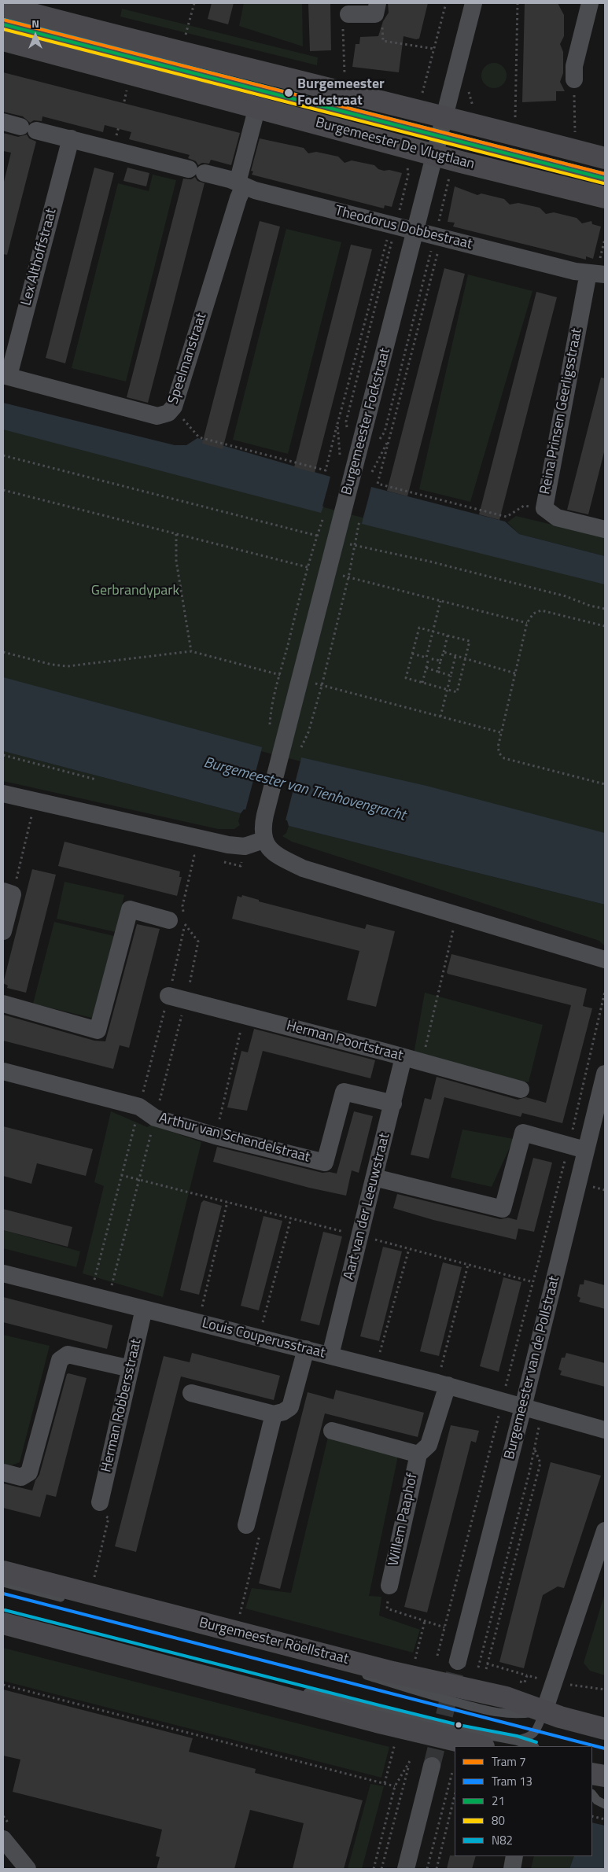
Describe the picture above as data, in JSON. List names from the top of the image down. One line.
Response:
{"streets":{"main road":["Burgemeester De Vlugtlaan","Burgemeester Röellstraat"],"street":["Theodorus Dobbestraat","Lex Althoffstraat","Speelmanstraat","Reina Prinsen Geerligsstraat","Burgemeester Fockstraat","Herman Poortstraat","Arthur van Schendelstraat","Aart van der Leeuwstraat","Louis Couperusstraat","Burgemeester van de Pollstraat","Herman Robbersstraat","Willem Paaphof"]},"crossings":[["Burgemeester De Vlugtlaan","Speelmanstraat"],["Burgemeester De Vlugtlaan","Burgemeester Fockstraat"],["Theodorus Dobbestraat","Lex Althoffstraat"],["Theodorus Dobbestraat","Speelmanstraat"],["Theodorus Dobbestraat","Reina Prinsen Geerligsstraat"],["Theodorus Dobbestraat","Burgemeester Fockstraat"],["Lex Althoffstraat","Speelmanstraat"],["Herman Poortstraat","Aart van der Leeuwstraat"],["Arthur van Schendelstraat","Aart van der Leeuwstraat"],["Aart van der Leeuwstraat","Louis Couperusstraat"],["Louis Couperusstraat","Burgemeester van de Pollstraat"],["Louis Couperusstraat","Herman Robbersstraat"],["Louis Couperusstraat","Willem Paaphof"]],"water":["Burgemeester van Tienhovengracht"],"parks":["Gerbrandypark"],"places":["Burgemeester Fockstraat"],"lines":["tram line 7","transit line N82","transit line 21","transit line 80","tram line 13"],"legend":["Tram 7","Tram 13","21","80","N82"],"north":"top"}
